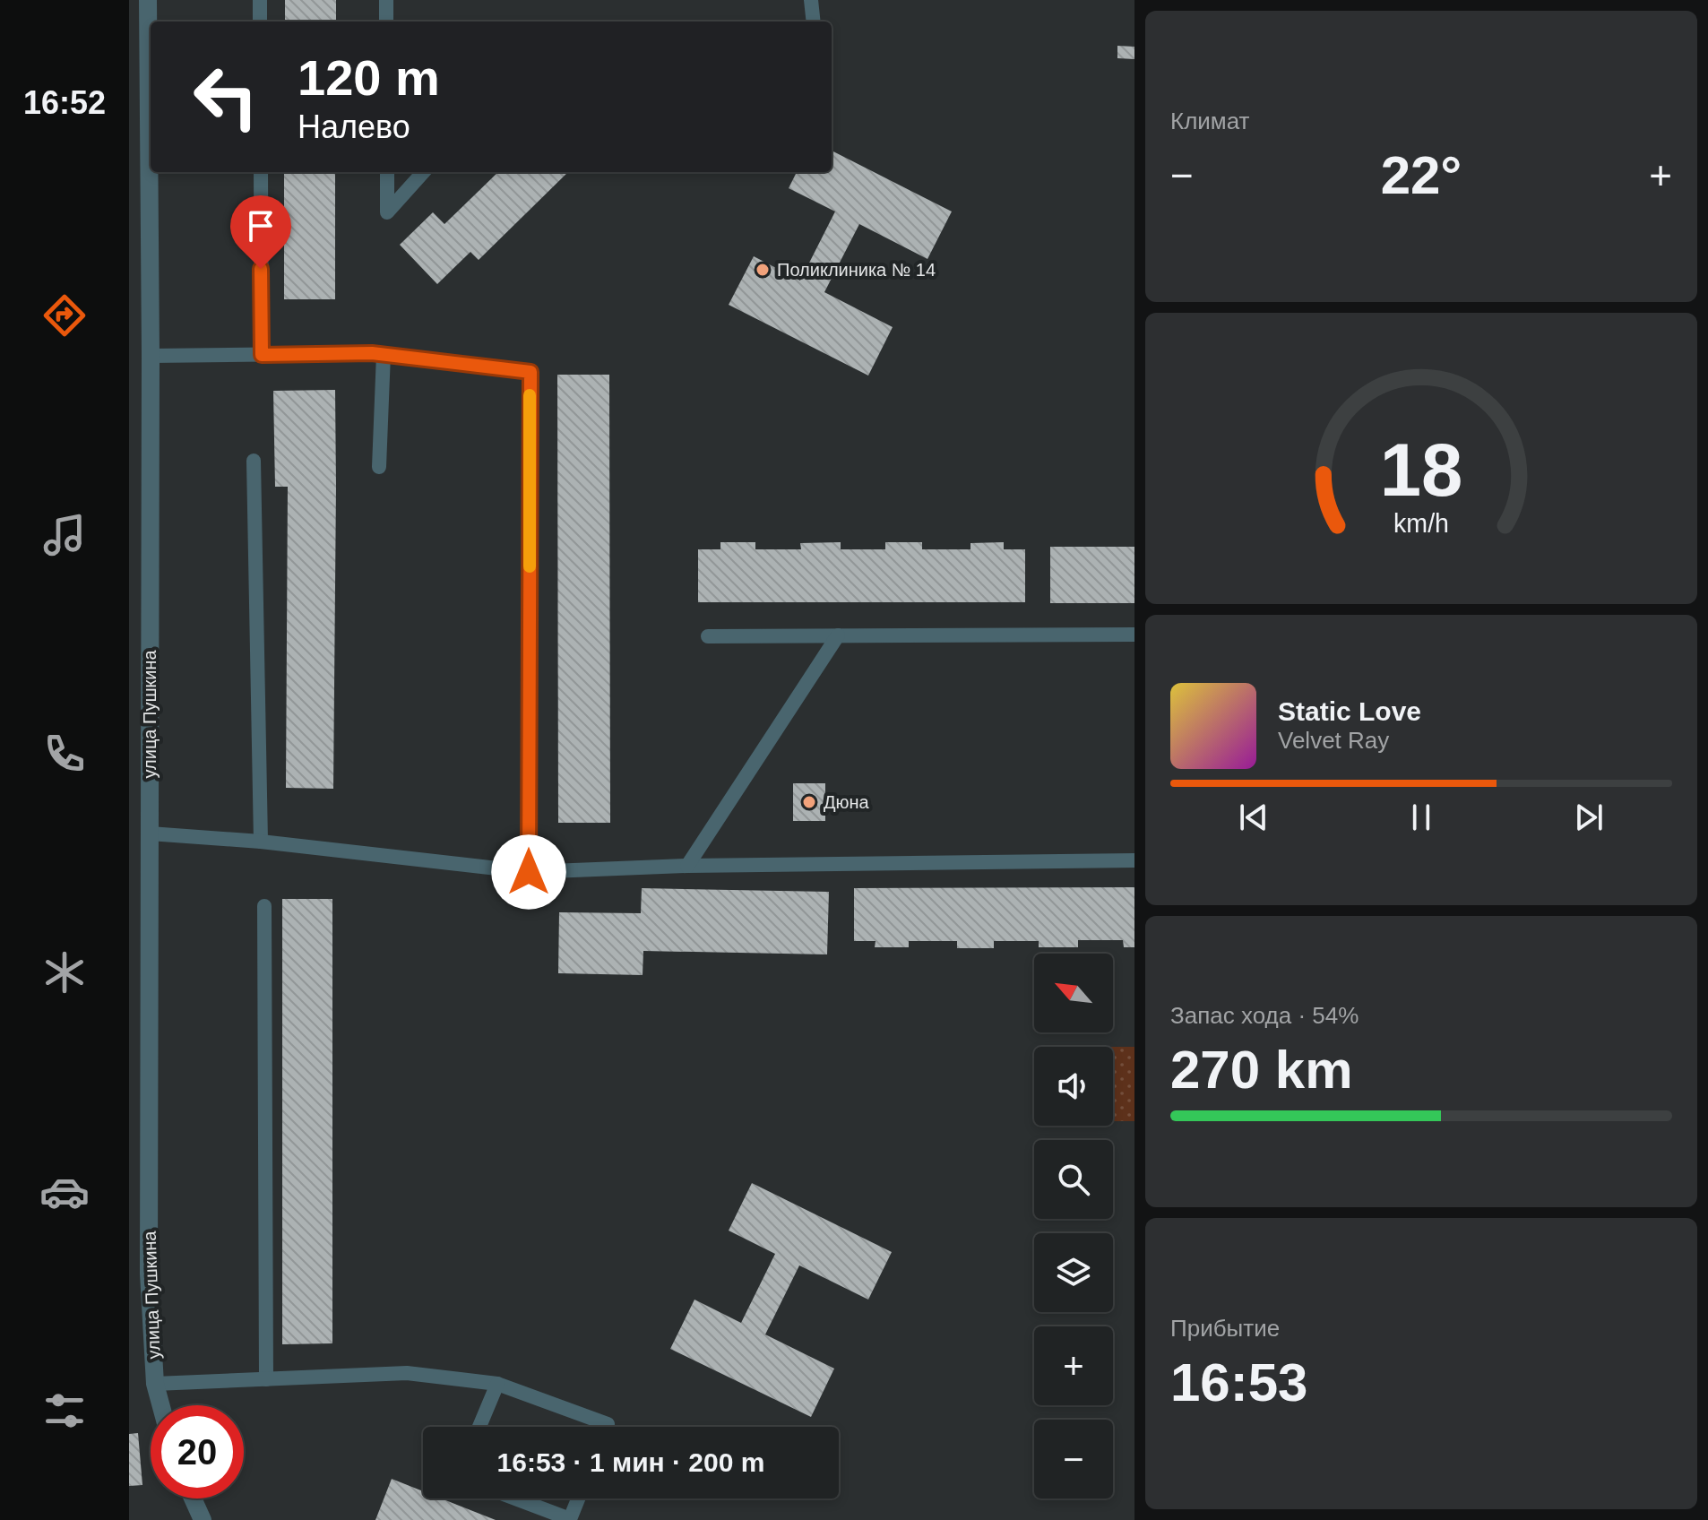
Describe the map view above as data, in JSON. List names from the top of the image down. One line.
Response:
{"streets":{"street":["улица Пушкина"]},"places":["Поликлиника № 14","Дюна"],"north":"top left","page":{"tabs":"16:52","tile":["Климат",["Запас хода · 54%","270 km"],["Прибытие","16:53"]],"turn":["120 m","Налево"],"heat":["−","22°","+"],"song":["Static Love","Velvet Ray"],"map_buttons":["+","−"],"limit":"20","trip":"16:53 · 1 мин · 200 m","gauge":["18","km/h"]}}
